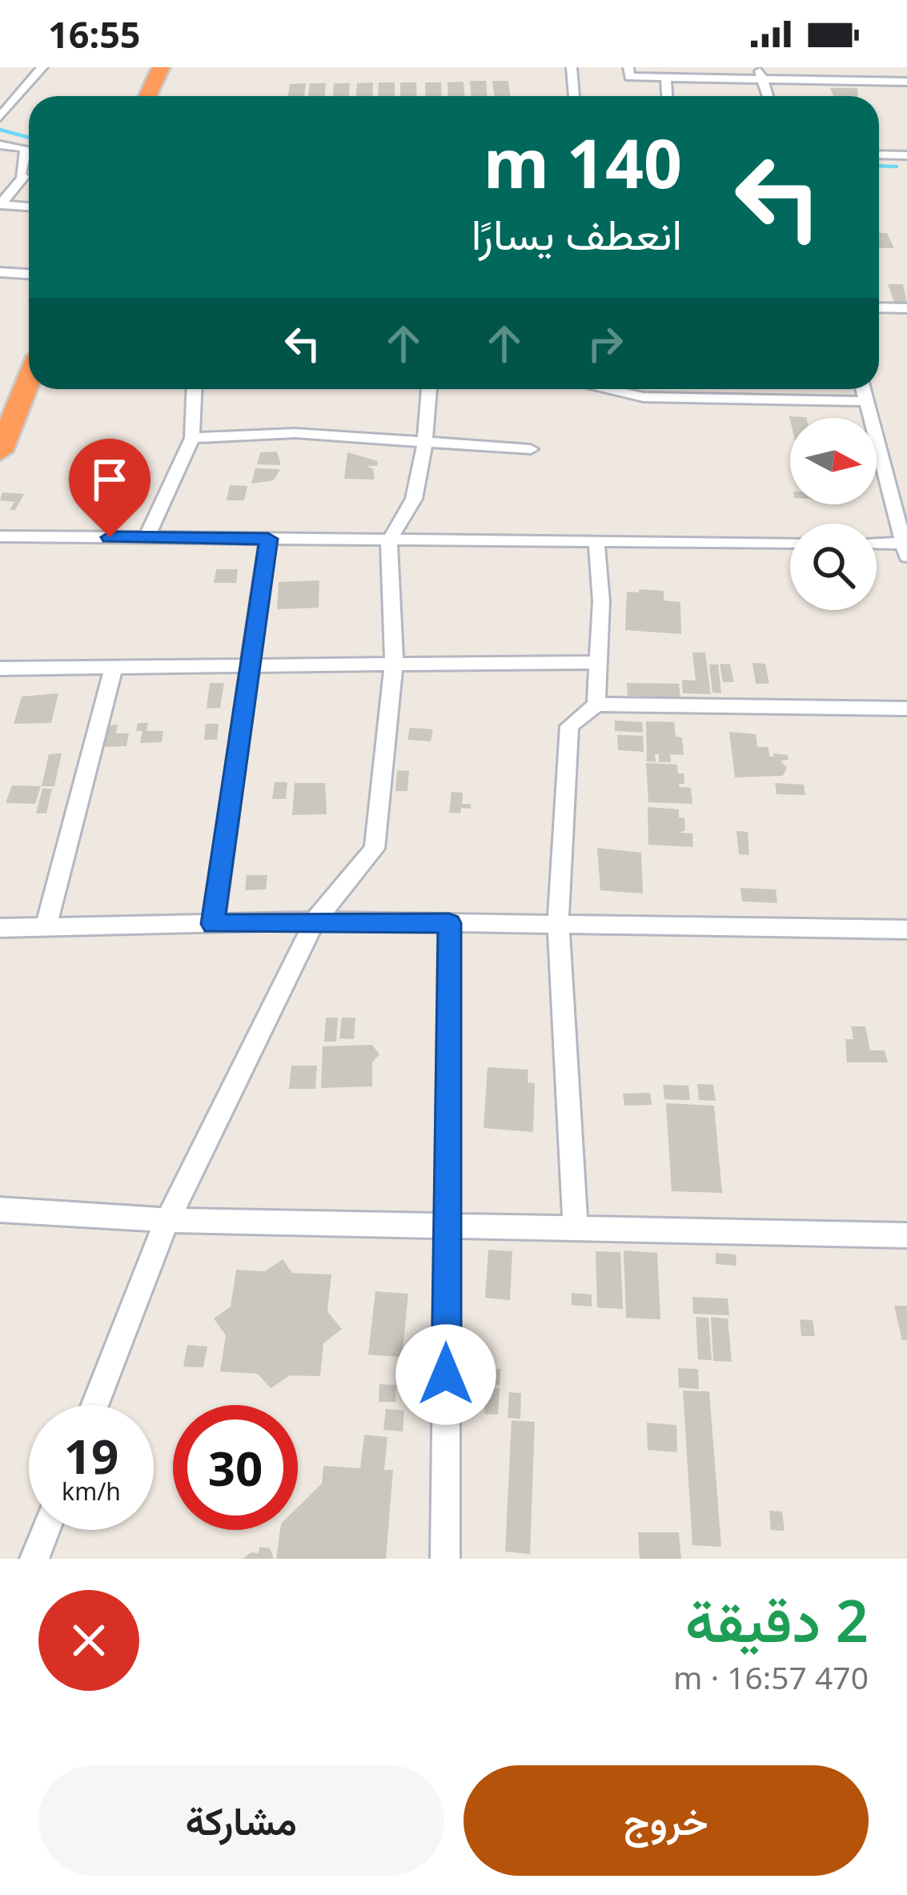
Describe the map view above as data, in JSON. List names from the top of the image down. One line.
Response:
{"north":"right","page":{"status":"16:55","turn":["140 m","انعطف يسارًا"],"speed":"19 km/h","limit":"30","heading":["2 دقيقة","470 m · 16:57"],"buttons":["خروج","مشاركة"]}}
